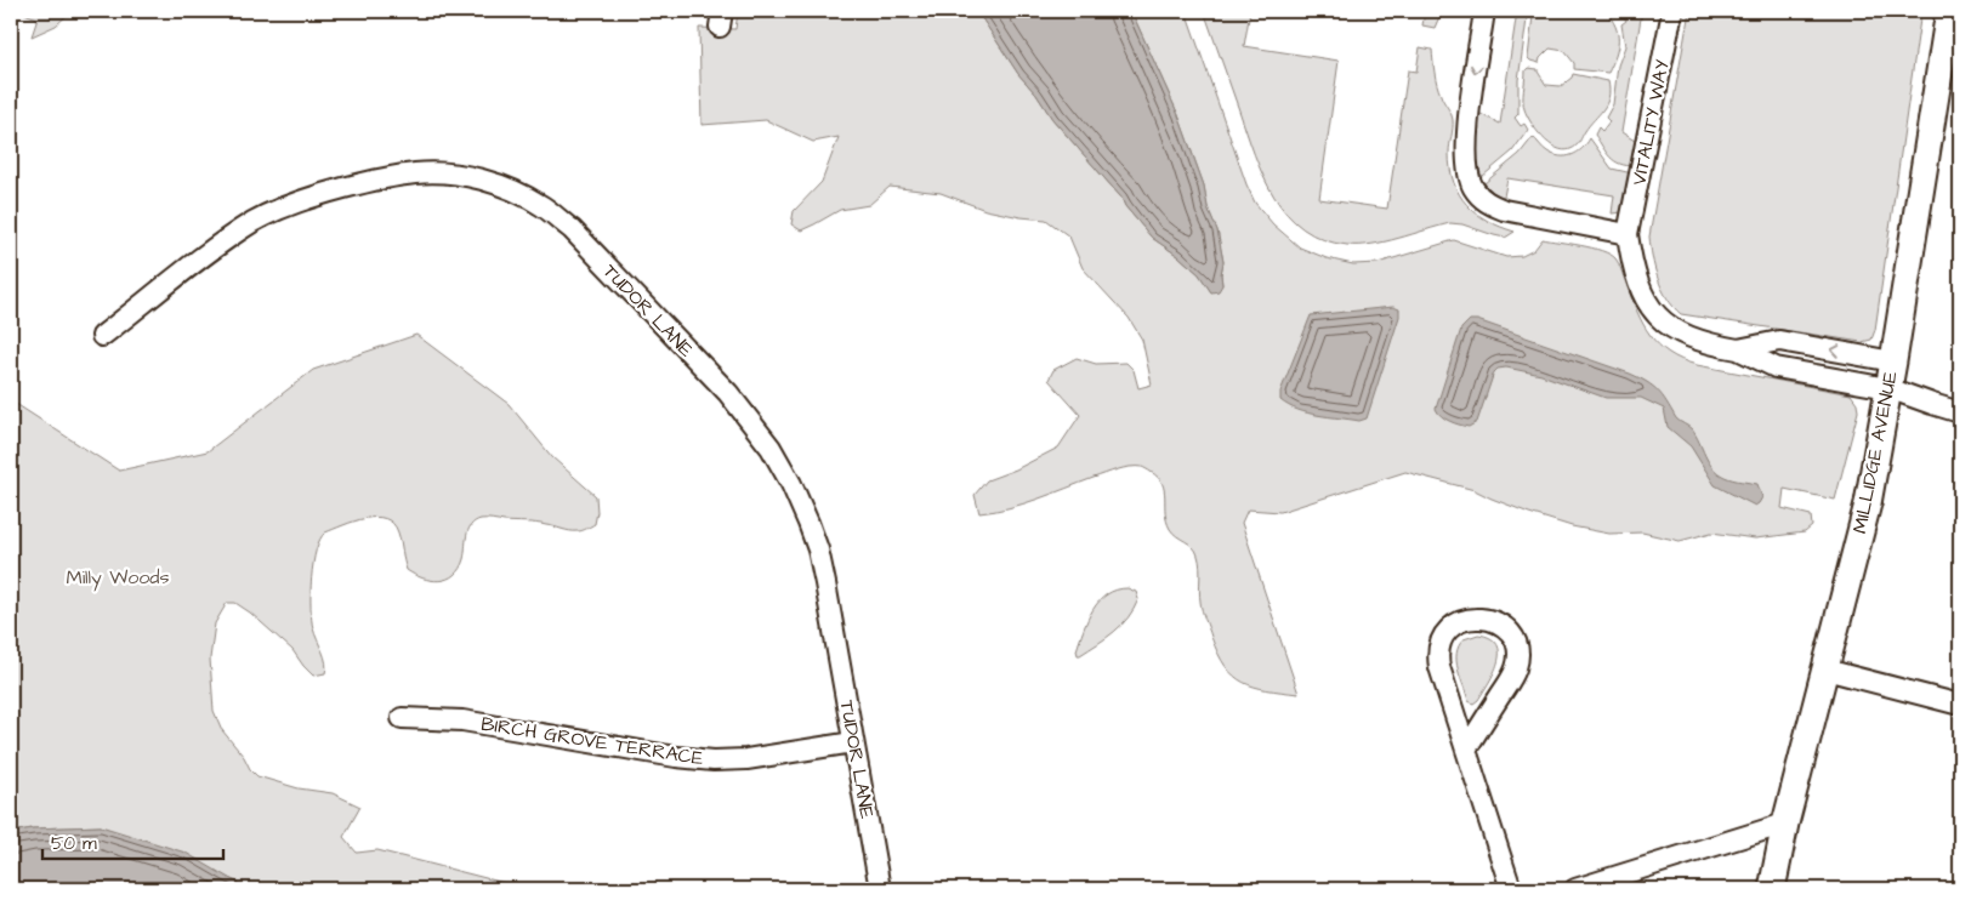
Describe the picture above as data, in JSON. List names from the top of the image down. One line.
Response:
{"streets":{"street":["VITALITY WAY","TUDOR LANE","MILLIDGE AVENUE","BIRCH GROVE TERRACE"]},"crossings":[["VITALITY WAY","MILLIDGE AVENUE"],["TUDOR LANE","BIRCH GROVE TERRACE"]],"parks":["Milly Woods"],"scale_bar":"50 m"}
